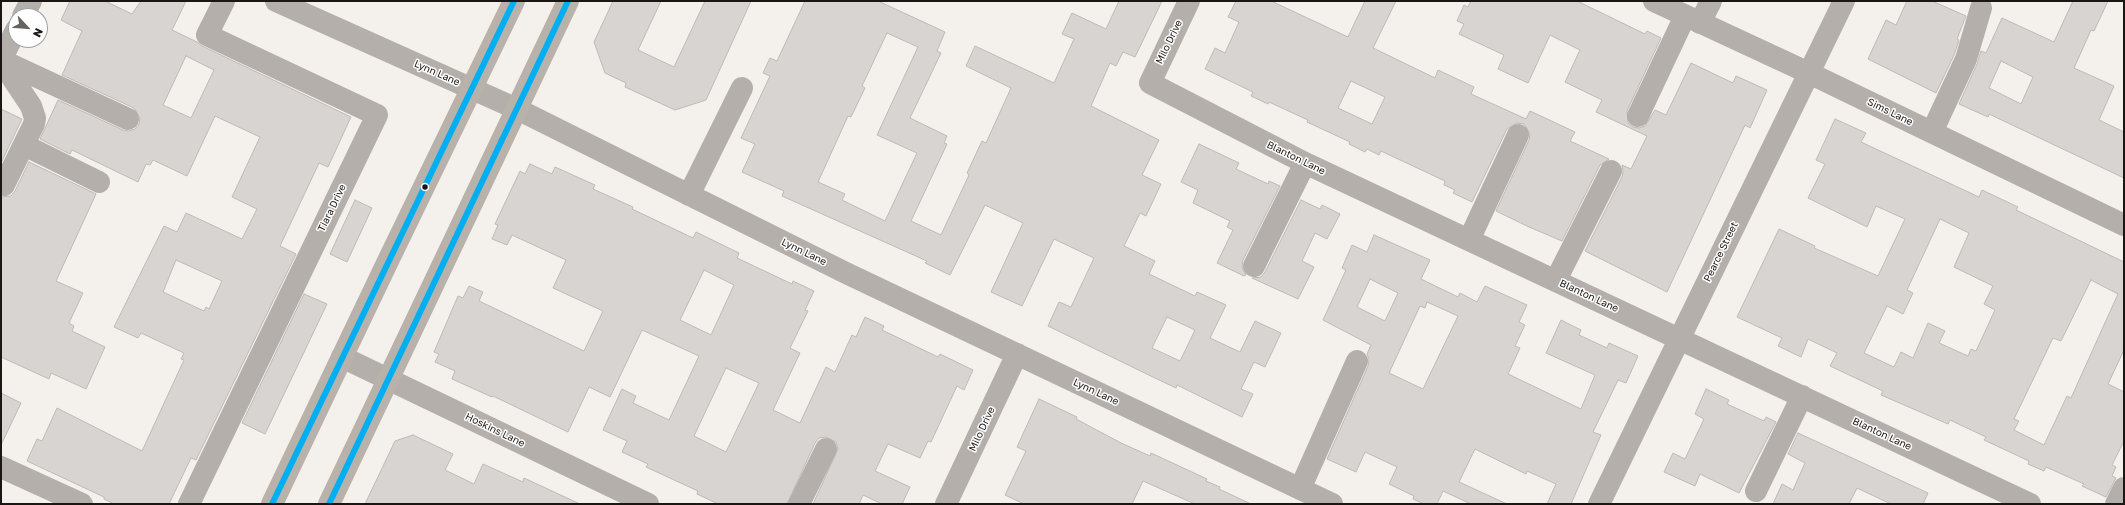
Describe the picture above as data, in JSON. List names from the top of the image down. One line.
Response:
{"streets":{"street":["Milo Drive","Lynn Lane","Sims Lane","Blanton Lane","Tiara Drive","Pearce Street","Hoskins Lane"]},"crossings":[["Milo Drive","Lynn Lane"],["Milo Drive","Blanton Lane"],["Sims Lane","Pearce Street"],["Blanton Lane","Pearce Street"]],"north":"bottom right"}
